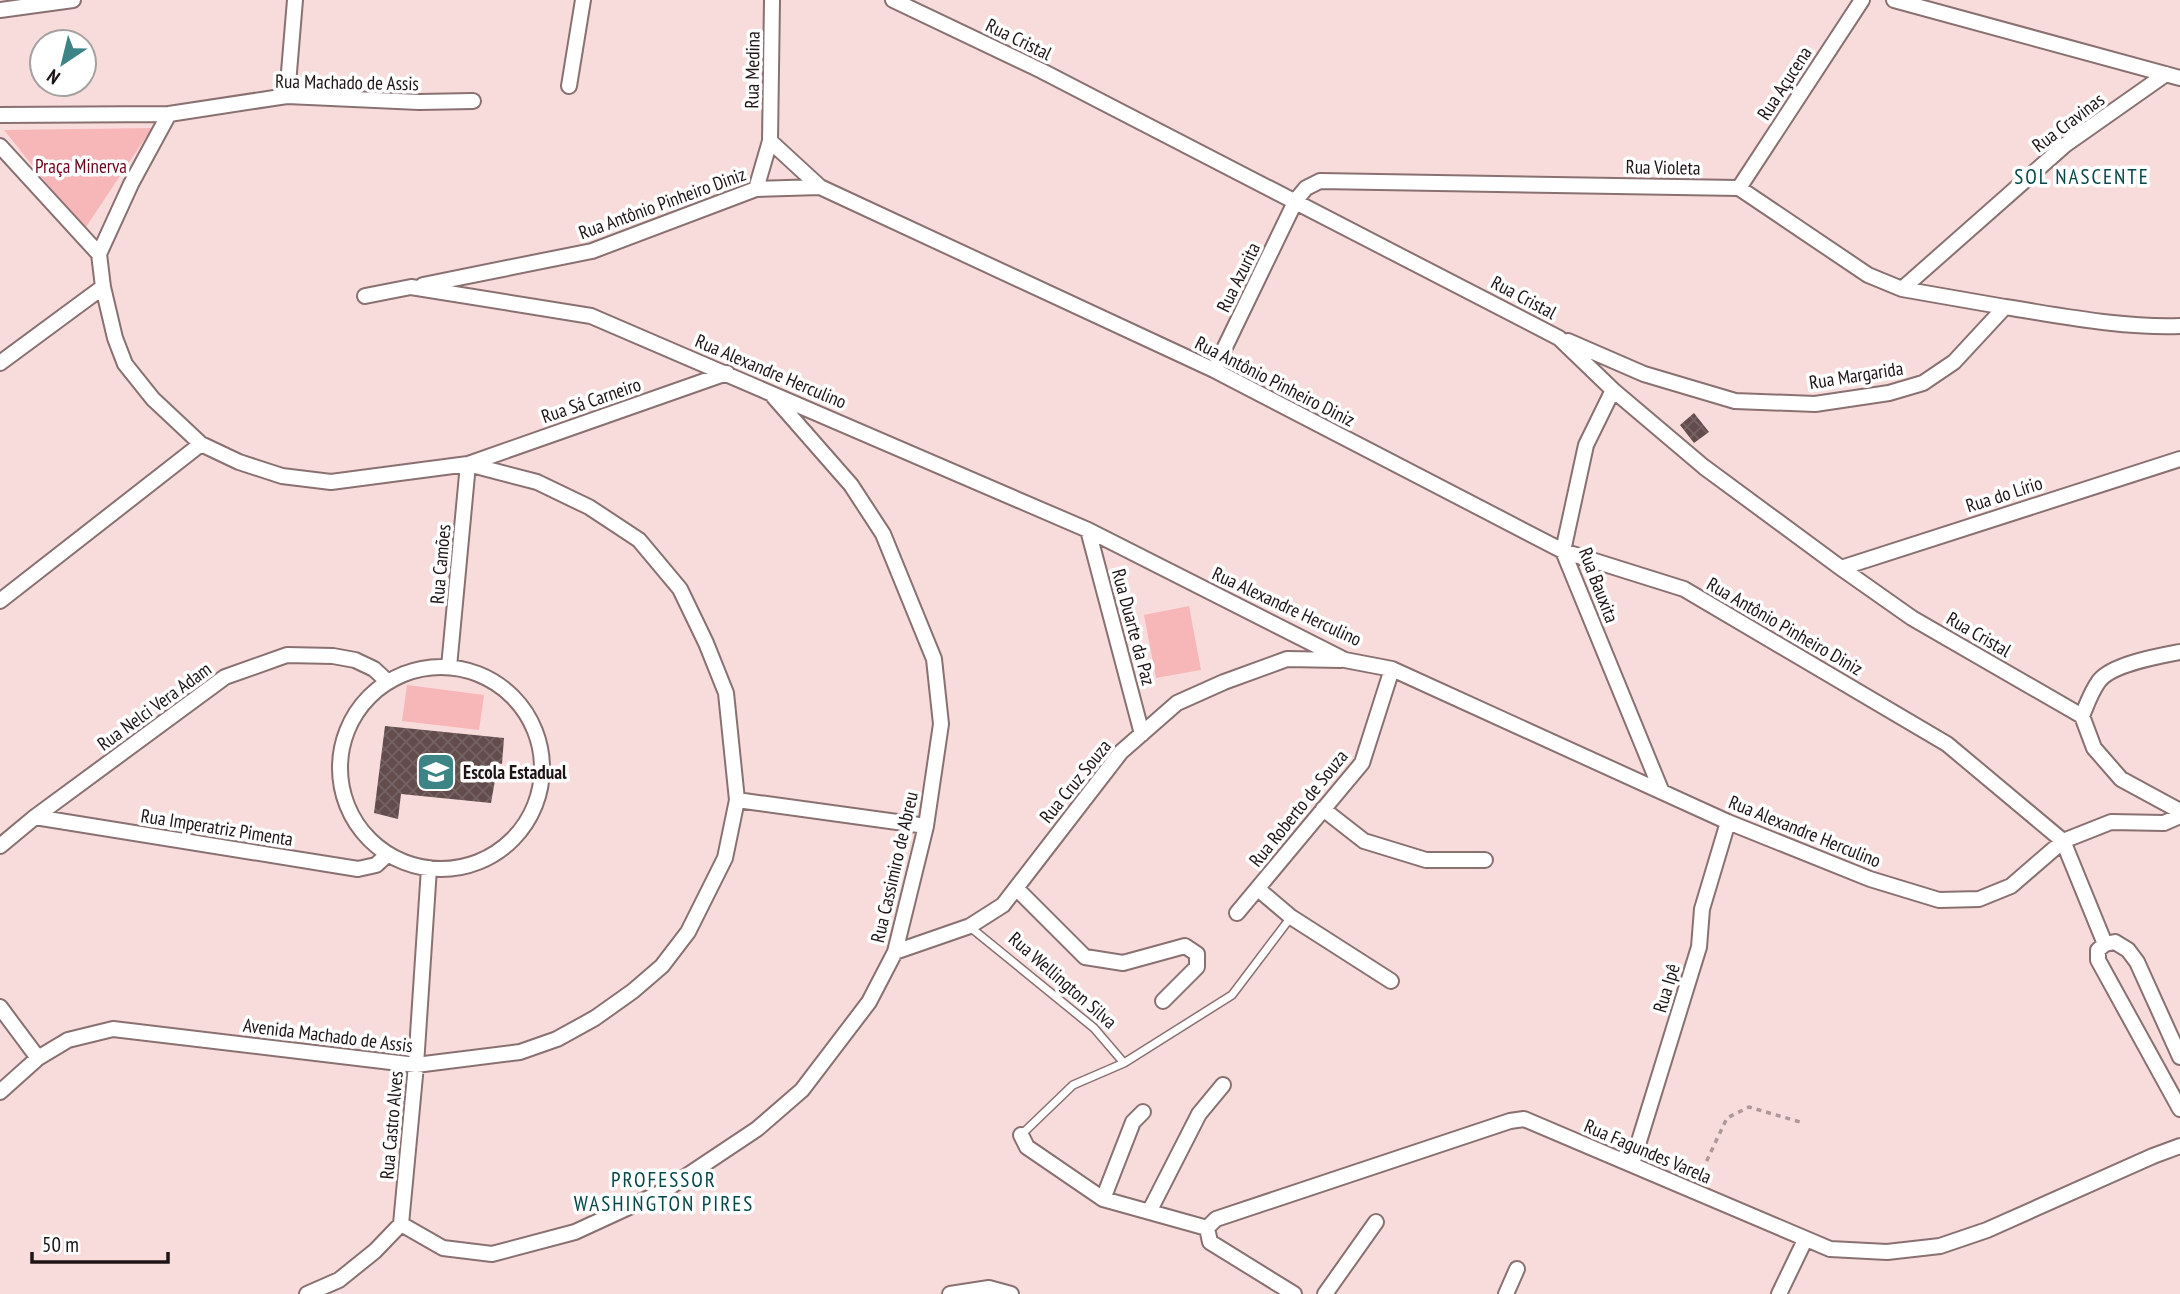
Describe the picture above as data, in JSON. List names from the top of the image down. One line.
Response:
{"streets":{"street":["Rua Cristal","Rua Medina","Rua Machado de Assis","Rua Açucena","Rua Cravinas","Rua Violeta","Rua Antônio Pinheiro Diniz","Rua Azurita","Rua Alexandre Herculino","Rua Margarida","Rua Sá Carneiro","Rua do Lírio","Rua Camões","Rua Bauxita","Rua Duarte da Paz","Rua Nelci Vera Adam","Rua Cruz Souza","Rua Roberto de Souza","Rua Imperatriz Pimenta","Rua Cassimiro de Abreu","Rua Ipê","Avenida Machado de Assis","Rua Castro Alves","Rua Fagundes Varela"],"lane":["Rua Wellington Silva"]},"crossings":[["Rua Cristal","Rua Violeta"],["Rua Cristal","Rua Azurita"],["Rua Cristal","Rua Margarida"],["Rua Cristal","Rua do Lírio"],["Rua Cristal","Rua Bauxita"],["Rua Medina","Rua Antônio Pinheiro Diniz"],["Rua Açucena","Rua Violeta"],["Rua Violeta","Rua Azurita"],["Rua Antônio Pinheiro Diniz","Rua Azurita"],["Rua Antônio Pinheiro Diniz","Rua Alexandre Herculino"],["Rua Antônio Pinheiro Diniz","Rua Bauxita"],["Rua Alexandre Herculino","Rua Sá Carneiro"],["Rua Alexandre Herculino","Rua Bauxita"],["Rua Alexandre Herculino","Rua Duarte da Paz"],["Rua Alexandre Herculino","Rua Cruz Souza"],["Rua Alexandre Herculino","Rua Roberto de Souza"],["Rua Alexandre Herculino","Rua Cassimiro de Abreu"],["Rua Alexandre Herculino","Rua Ipê"],["Rua Sá Carneiro","Rua Camões"],["Rua Sá Carneiro","Avenida Machado de Assis"],["Rua Camões","Rua Nelci Vera Adam"],["Rua Camões","Rua Imperatriz Pimenta"],["Rua Camões","Avenida Machado de Assis"],["Rua Camões","Rua Castro Alves"],["Rua Duarte da Paz","Rua Cruz Souza"],["Rua Nelci Vera Adam","Rua Imperatriz Pimenta"],["Rua Nelci Vera Adam","Rua Castro Alves"],["Rua Cruz Souza","Rua Cassimiro de Abreu"],["Rua Cruz Souza","Rua Wellington Silva"],["Rua Imperatriz Pimenta","Rua Castro Alves"],["Rua Cassimiro de Abreu","Rua Castro Alves"],["Rua Ipê","Rua Fagundes Varela"],["Avenida Machado de Assis","Rua Castro Alves"]],"districts":["SOL NASCENTE","PROFESSOR WASHINGTON PIRES"],"parks":["Praça Minerva"],"places":{"school or university":["Escola Estadual"]},"scale_bar":"50 m","north":"bottom left"}
